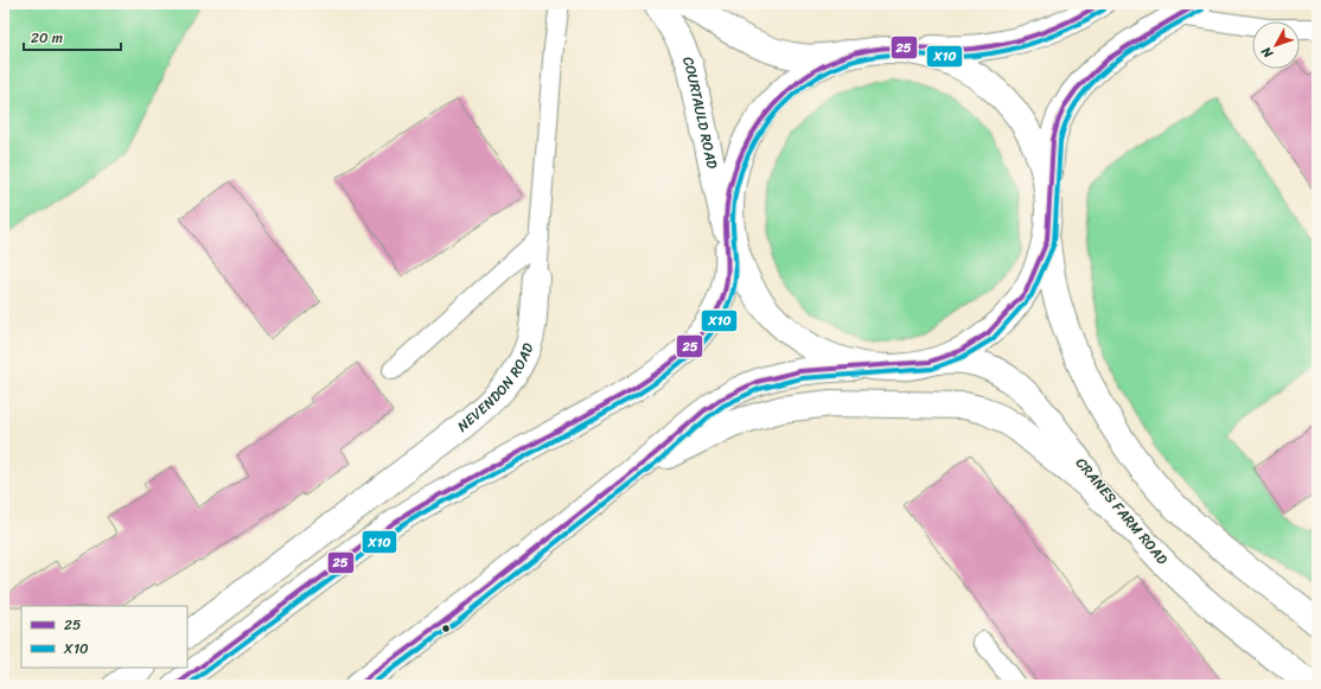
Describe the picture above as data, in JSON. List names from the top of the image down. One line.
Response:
{"streets":{"main road":["COURTAULD ROAD","NEVENDON ROAD","CRANES FARM ROAD"]},"lines":["transit line 25","transit line X10"],"legend":["25","X10"],"scale_bar":"20 m","north":"bottom left"}
